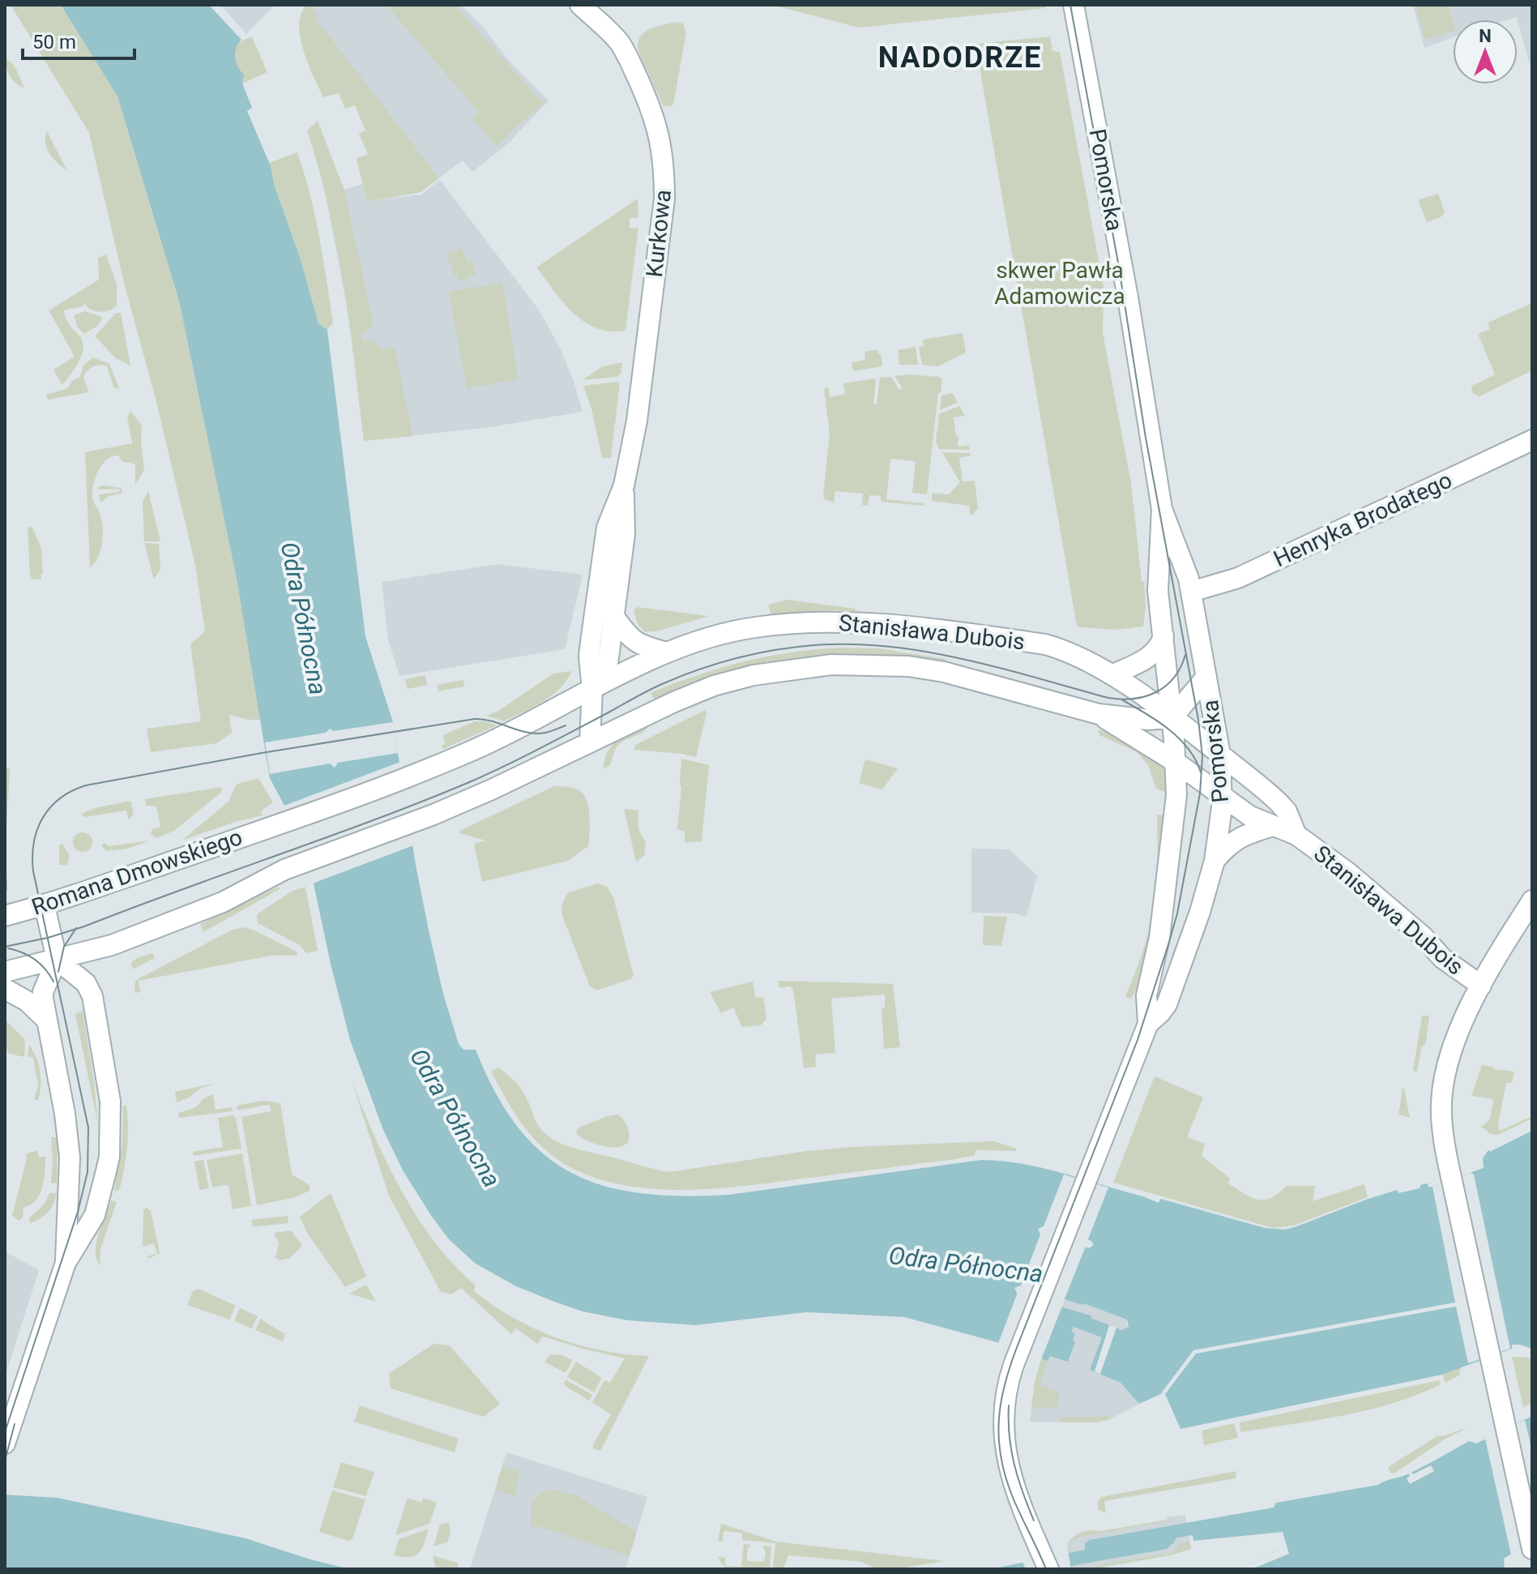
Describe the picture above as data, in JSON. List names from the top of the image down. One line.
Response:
{"streets":{"street":["Pomorska","Kurkowa","Henryka Brodatego","Stanisława Dubois","Romana Dmowskiego"]},"crossings":[["Pomorska","Henryka Brodatego"],["Pomorska","Stanisława Dubois"],["Kurkowa","Stanisława Dubois"],["Stanisława Dubois","Romana Dmowskiego"]],"districts":["NADODRZE"],"water":["Odra Północna"],"parks":["skwer Pawła Adamowicza"],"scale_bar":"50 m","north":"top"}
